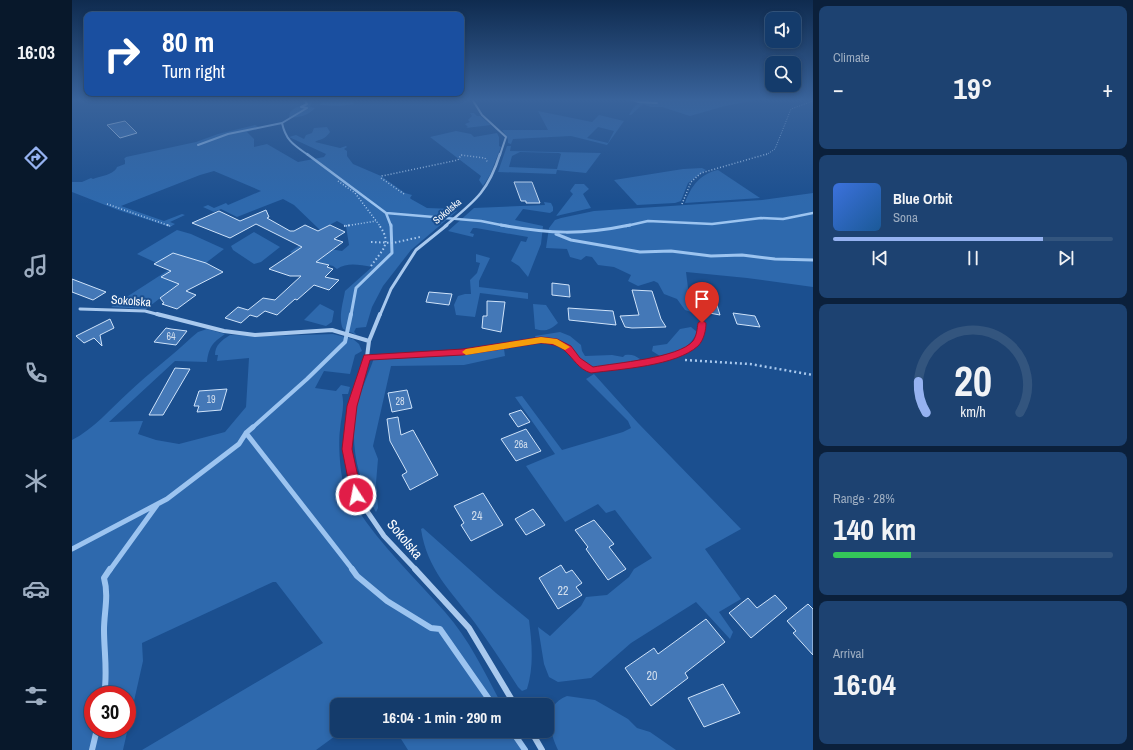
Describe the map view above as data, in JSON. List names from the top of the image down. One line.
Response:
{"streets":{"street":["Sokolska"]},"house_numbers":["64","19","28","26a","24","22","20"],"page":{"tabs":"16:03","tile":["Climate",["Range · 28%","140 km"],["Arrival","16:04"]],"turn":["80 m","Turn right"],"heat":["−","19°","+"],"song":["Blue Orbit","Sona"],"limit":"30","trip":"16:04 · 1 min · 290 m","gauge":["20","km/h"]}}
